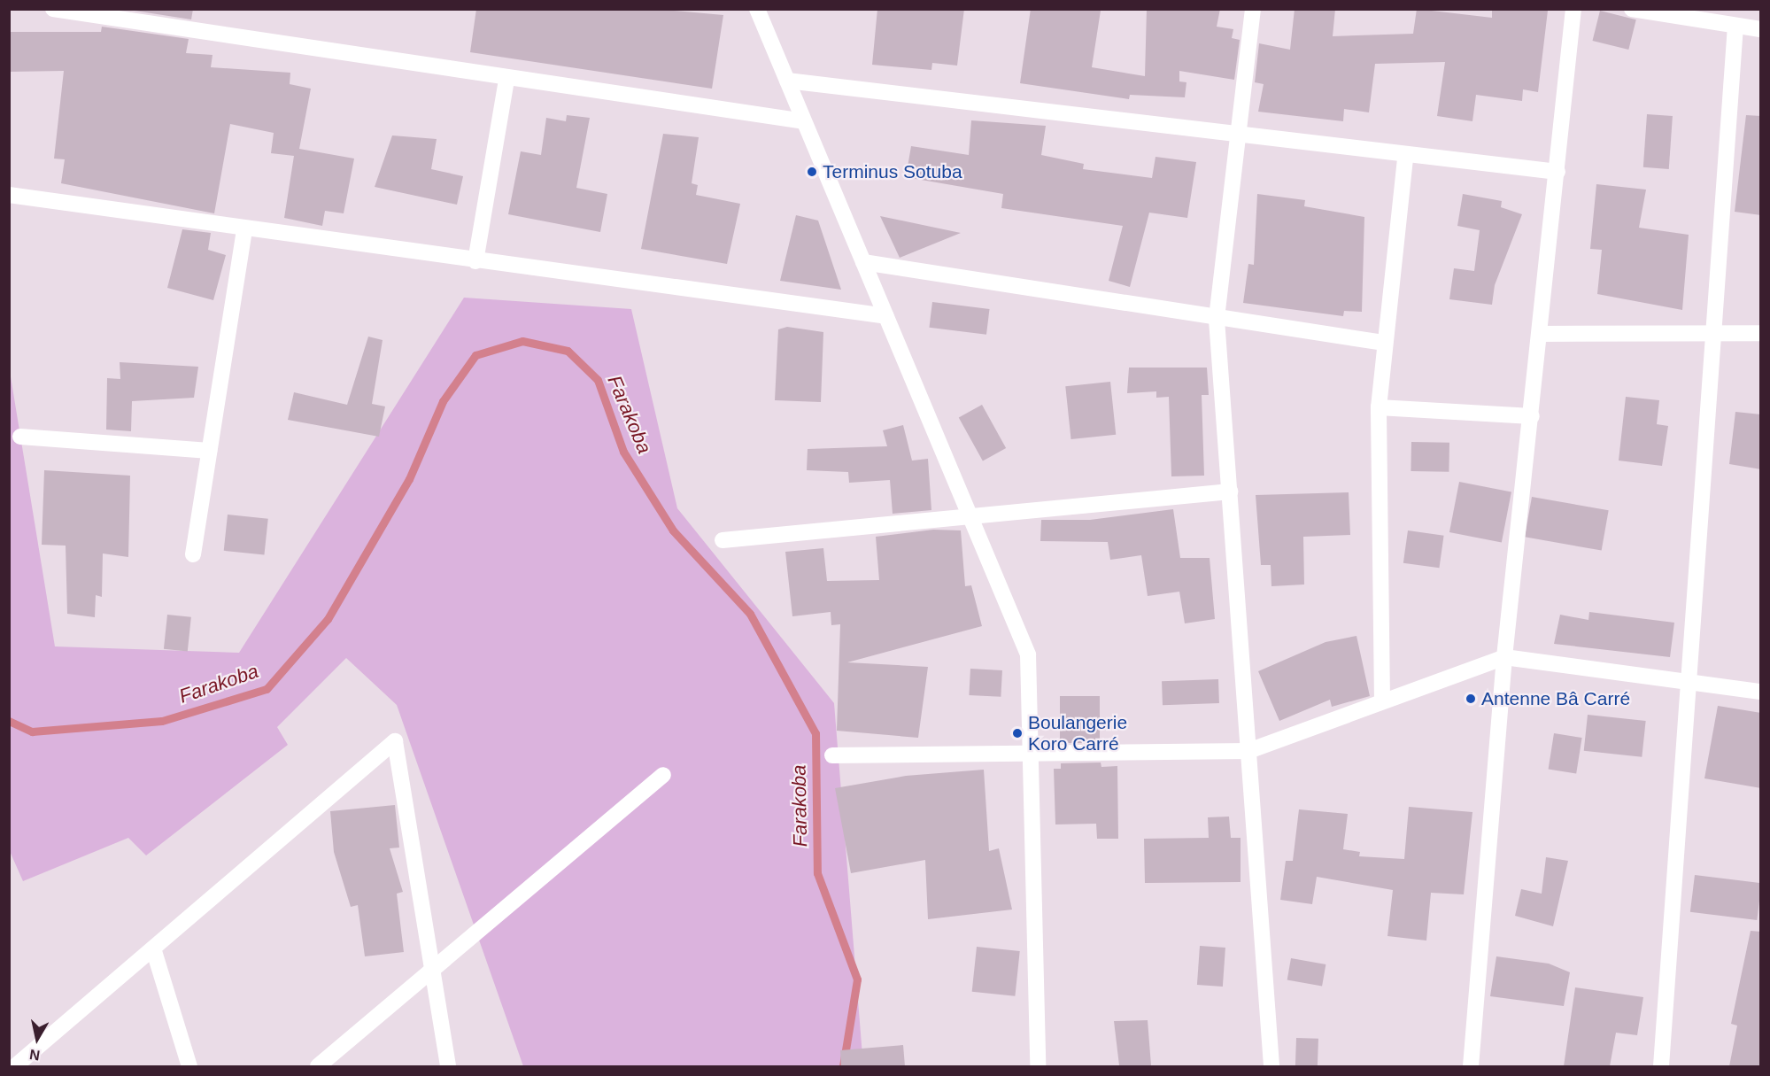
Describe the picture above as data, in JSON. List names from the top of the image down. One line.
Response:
{"water":["Farakoba"],"places":["Terminus Sotuba","Antenne Bâ Carré","Boulangerie Koro Carré"],"north":"bottom"}
